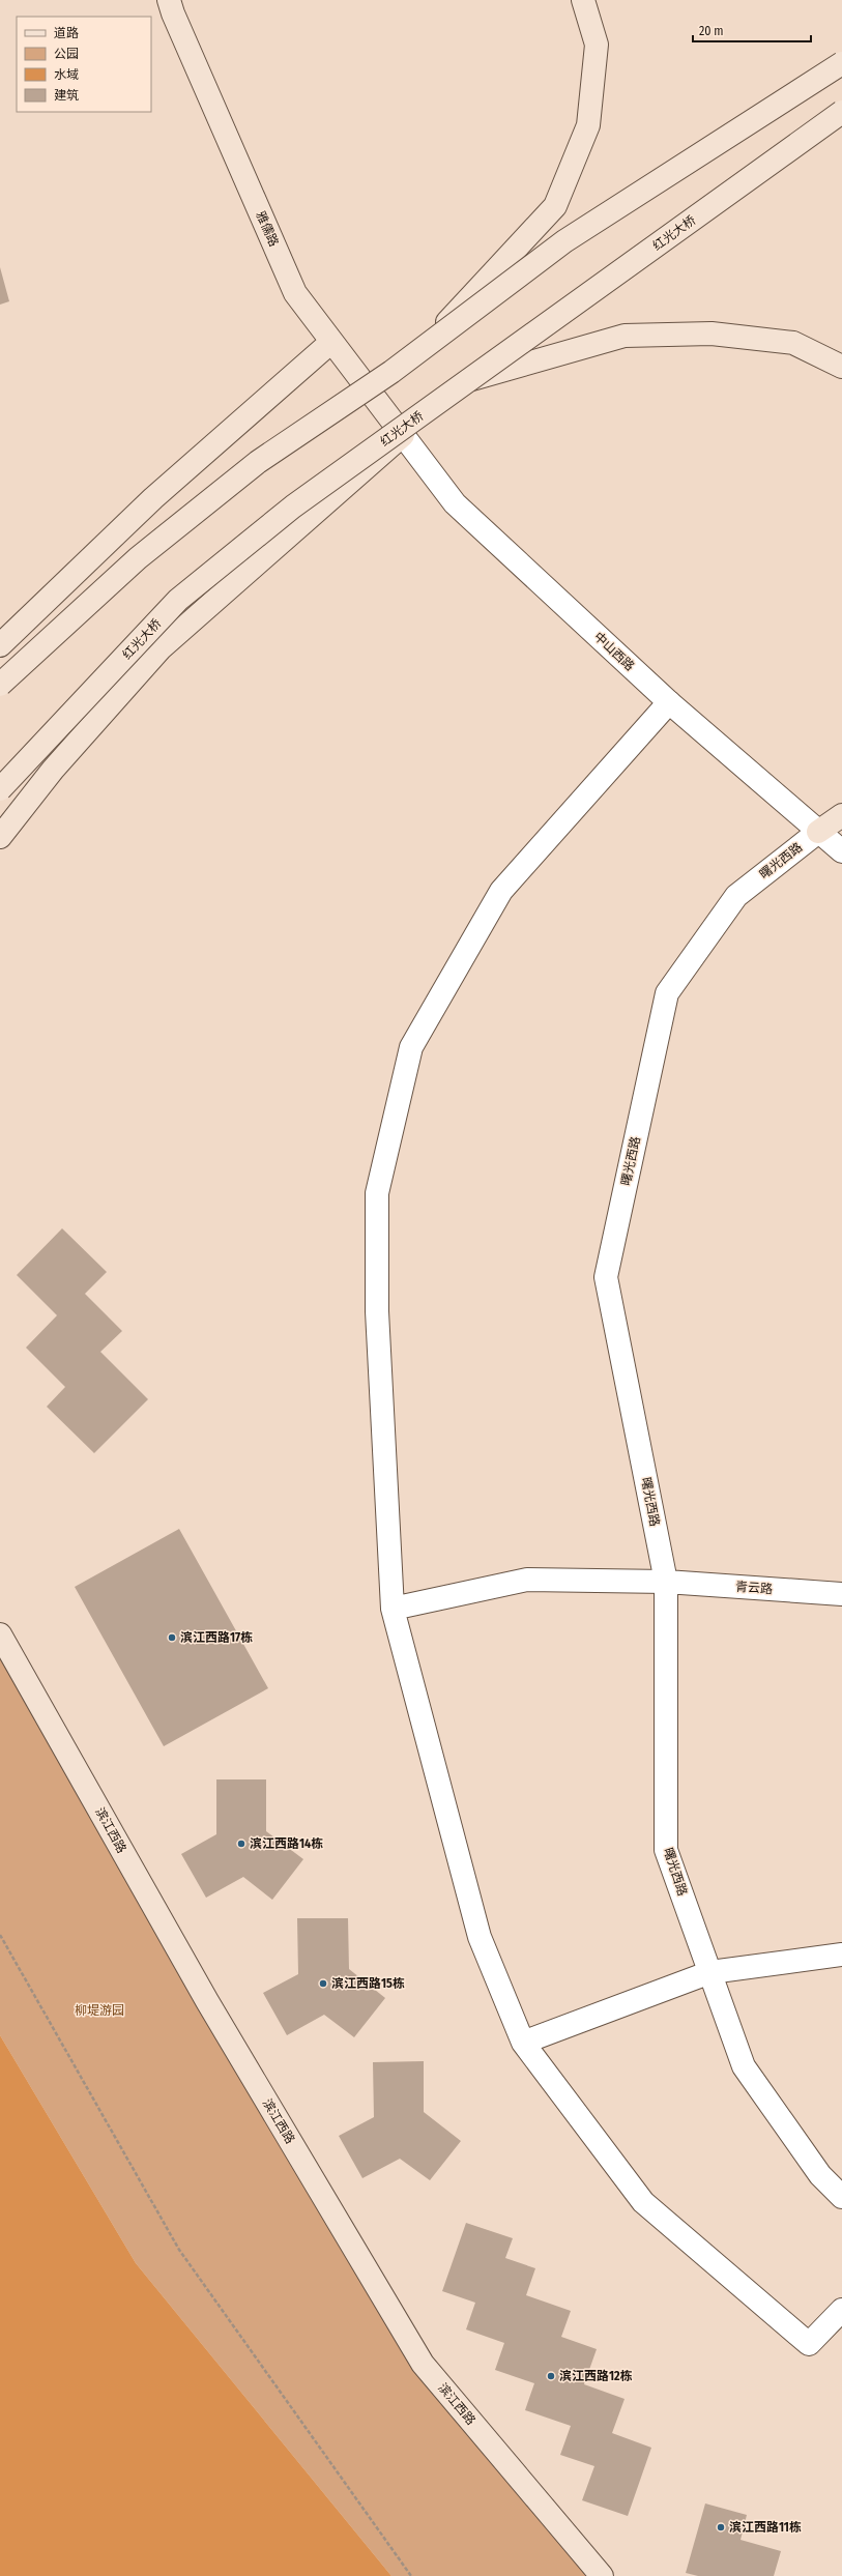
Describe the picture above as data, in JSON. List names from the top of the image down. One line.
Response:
{"streets":{"main road":["雅儒路","红光大桥","滨江西路"],"street":["中山西路","曙光西路","青云路"]},"crossings":[["雅儒路","中山西路"],["中山西路","曙光西路"],["曙光西路","青云路"]],"parks":["柳堤游园"],"places":["滨江西路17栋","滨江西路14栋","滨江西路15栋","滨江西路12栋","滨江西路11栋"],"legend":["道路","公园","水域","建筑"],"scale_bar":"20 m"}
